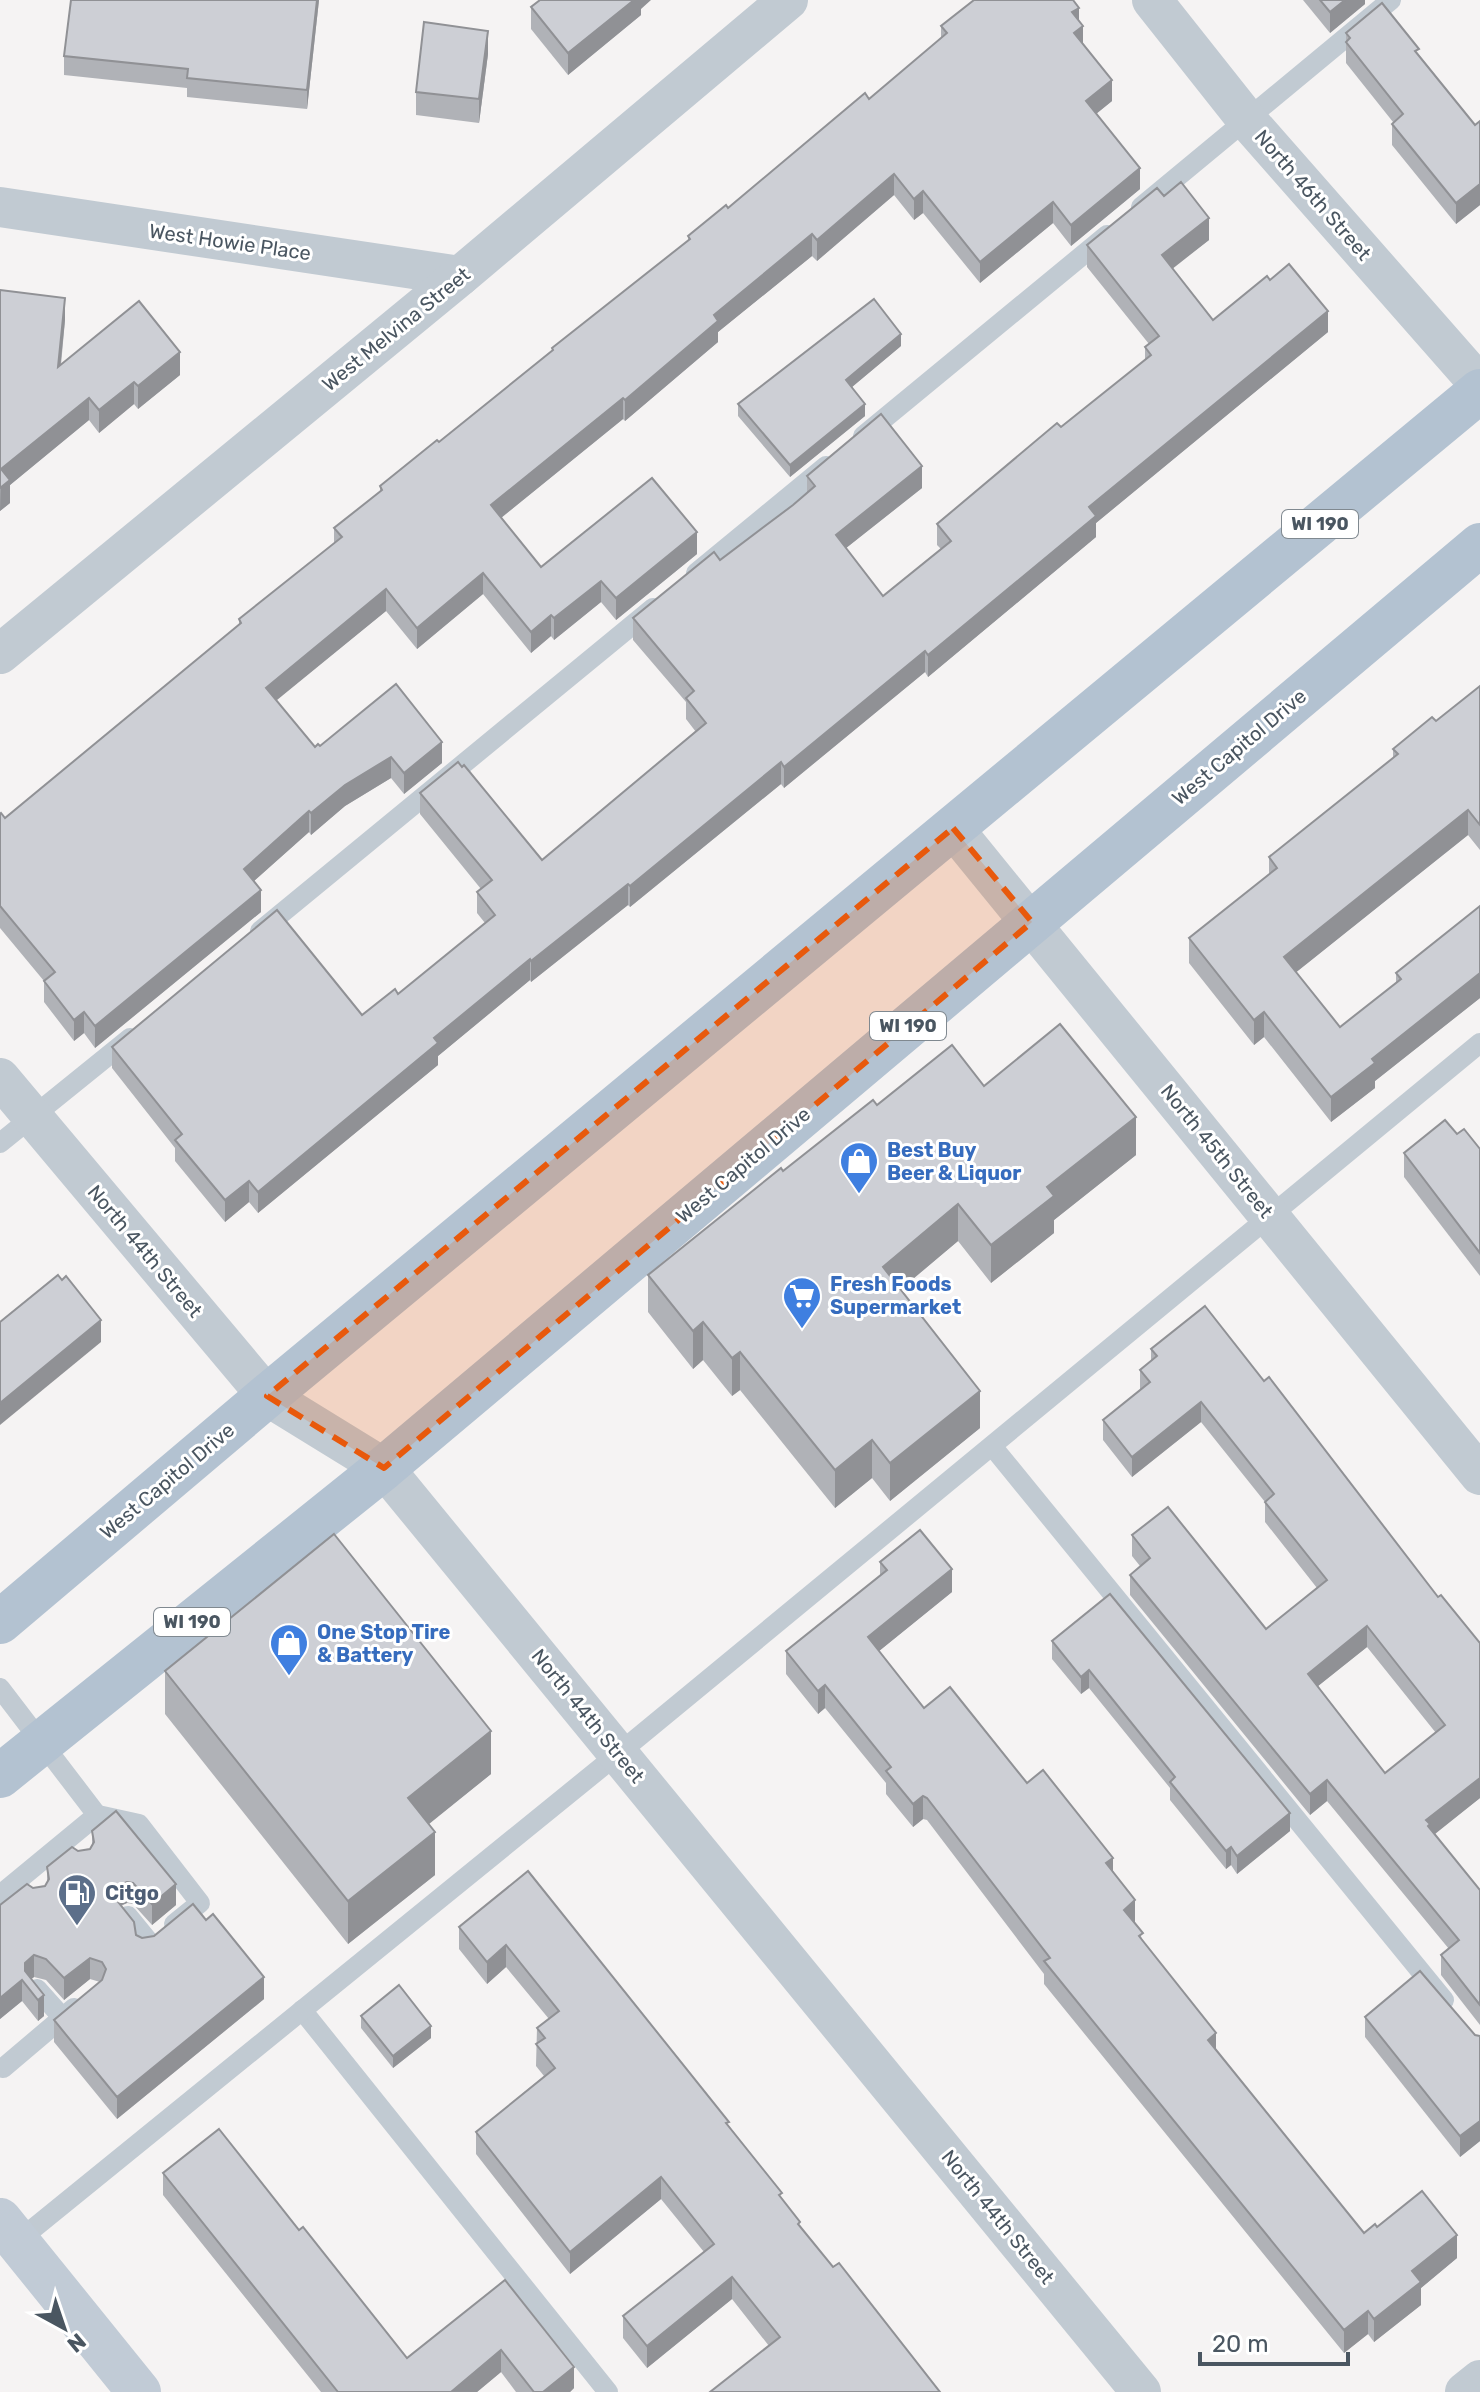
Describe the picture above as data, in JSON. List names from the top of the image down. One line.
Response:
{"streets":{"main road":["WI 190","West Capitol Drive"],"street":["North 46th Street","West Howie Place","West Melvina Street","North 45th Street","North 44th Street"]},"crossings":[["West Howie Place","West Melvina Street"],["West Capitol Drive","North 45th Street"],["West Capitol Drive","North 44th Street"]],"places":{"shop":["Best Buy Beer & Liquor","One Stop Tire & Battery"],"supermarket":["Fresh Foods Supermarket"],"fuel station":["Citgo"]},"scale_bar":"20 m","north":"bottom right"}
